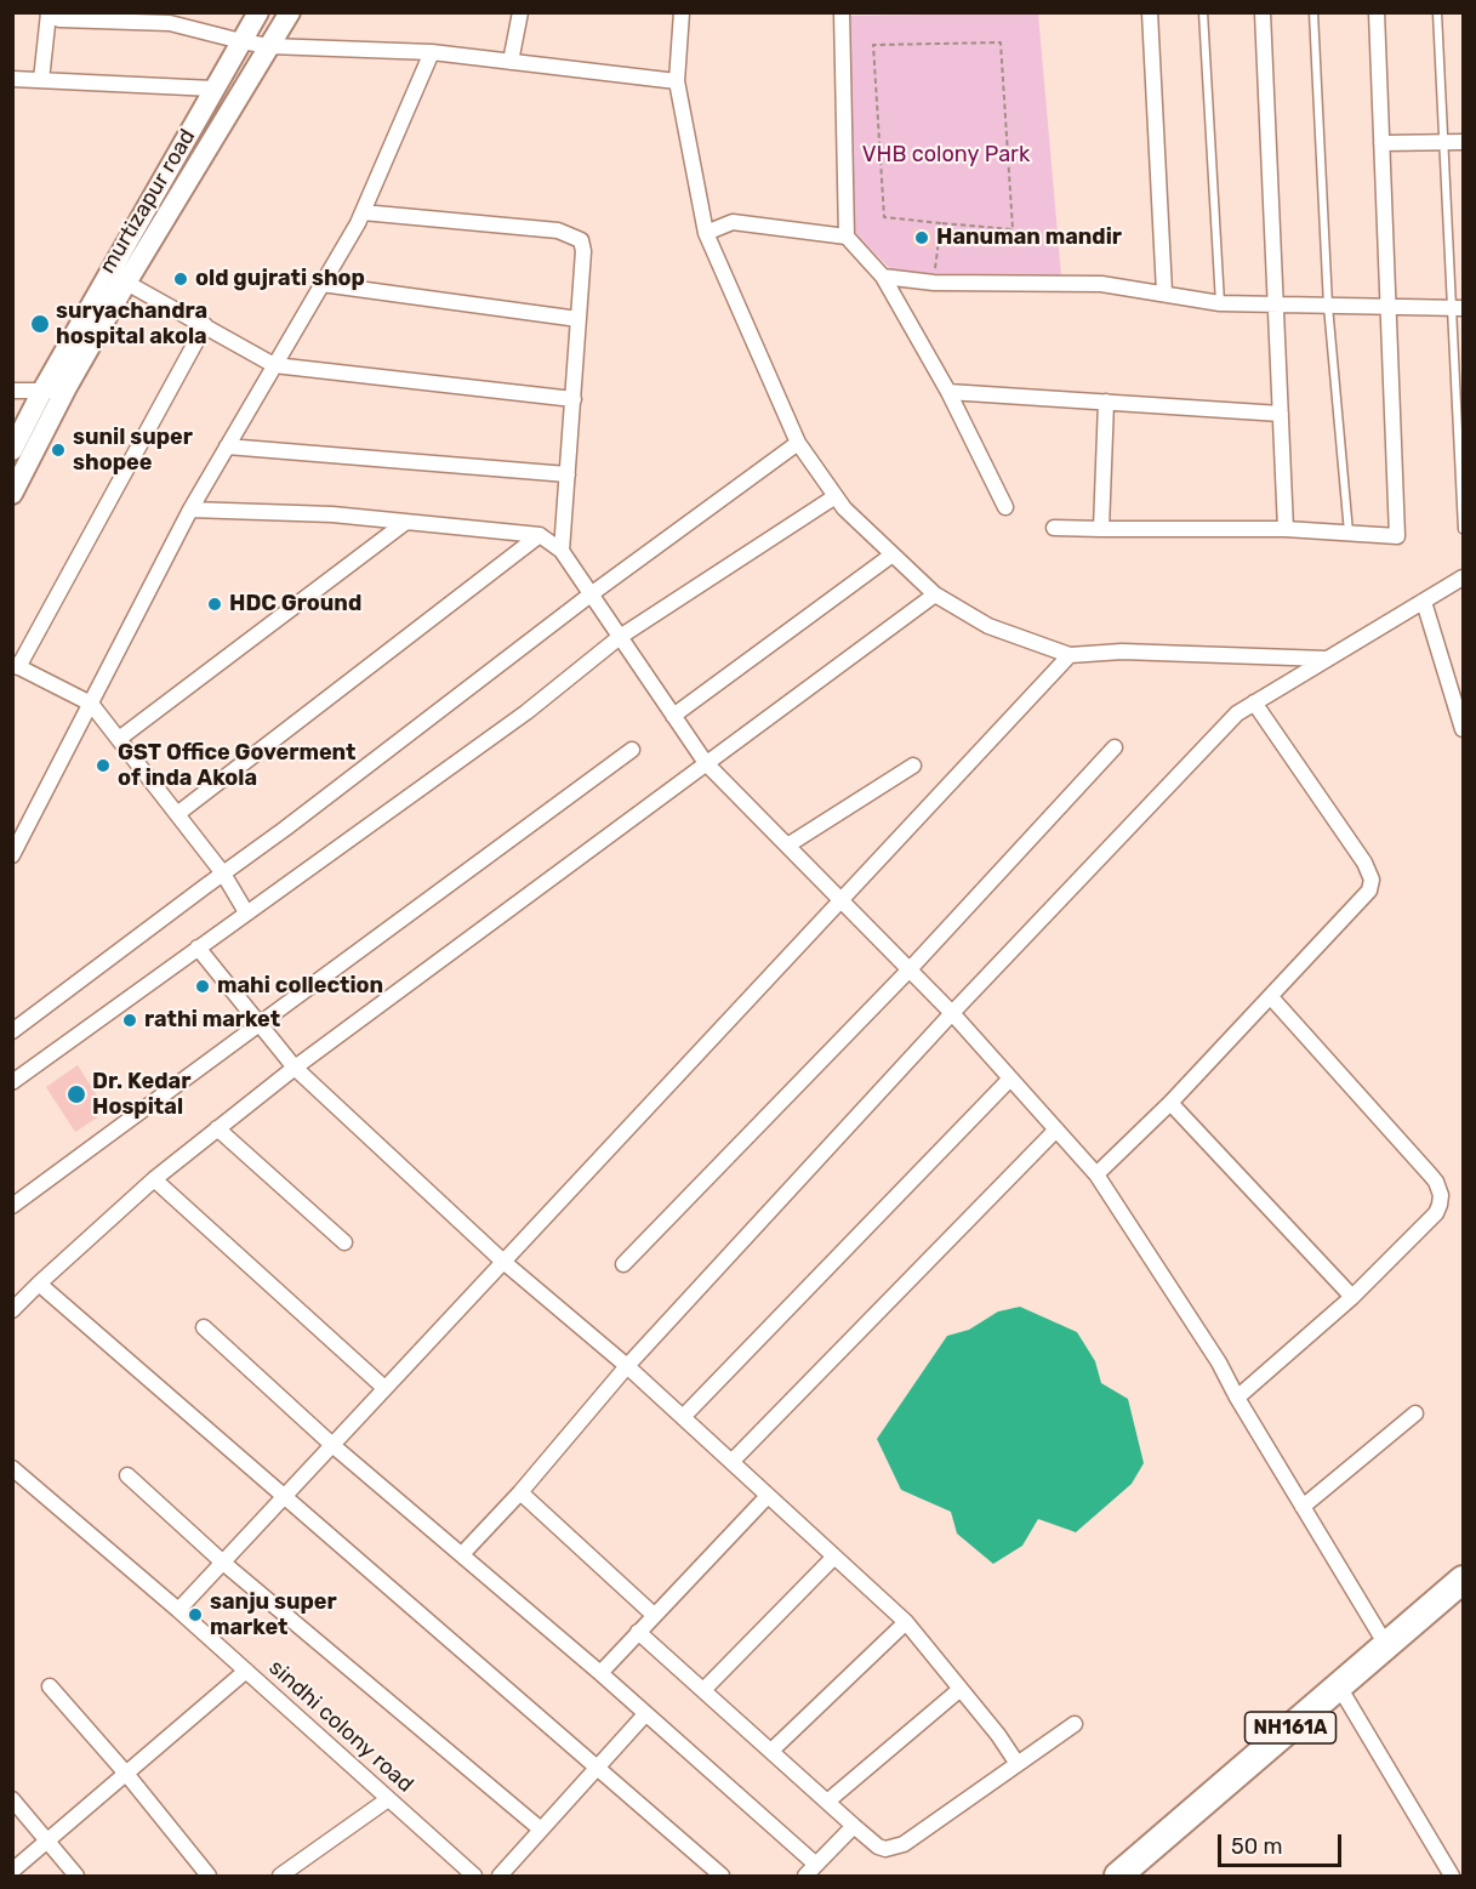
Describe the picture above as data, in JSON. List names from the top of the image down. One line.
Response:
{"streets":{"highway":["NH161A"],"street":["murtizapur road","sindhi colony road"]},"parks":["VHB colony Park"],"places":["Hanuman mandir","old gujrati shop","suryachandra hospital akola","sunil super shopee","HDC Ground","GST Office Goverment of inda Akola","mahi collection","rathi market","Dr. Kedar Hospital","sanju super market"],"scale_bar":"50 m"}
